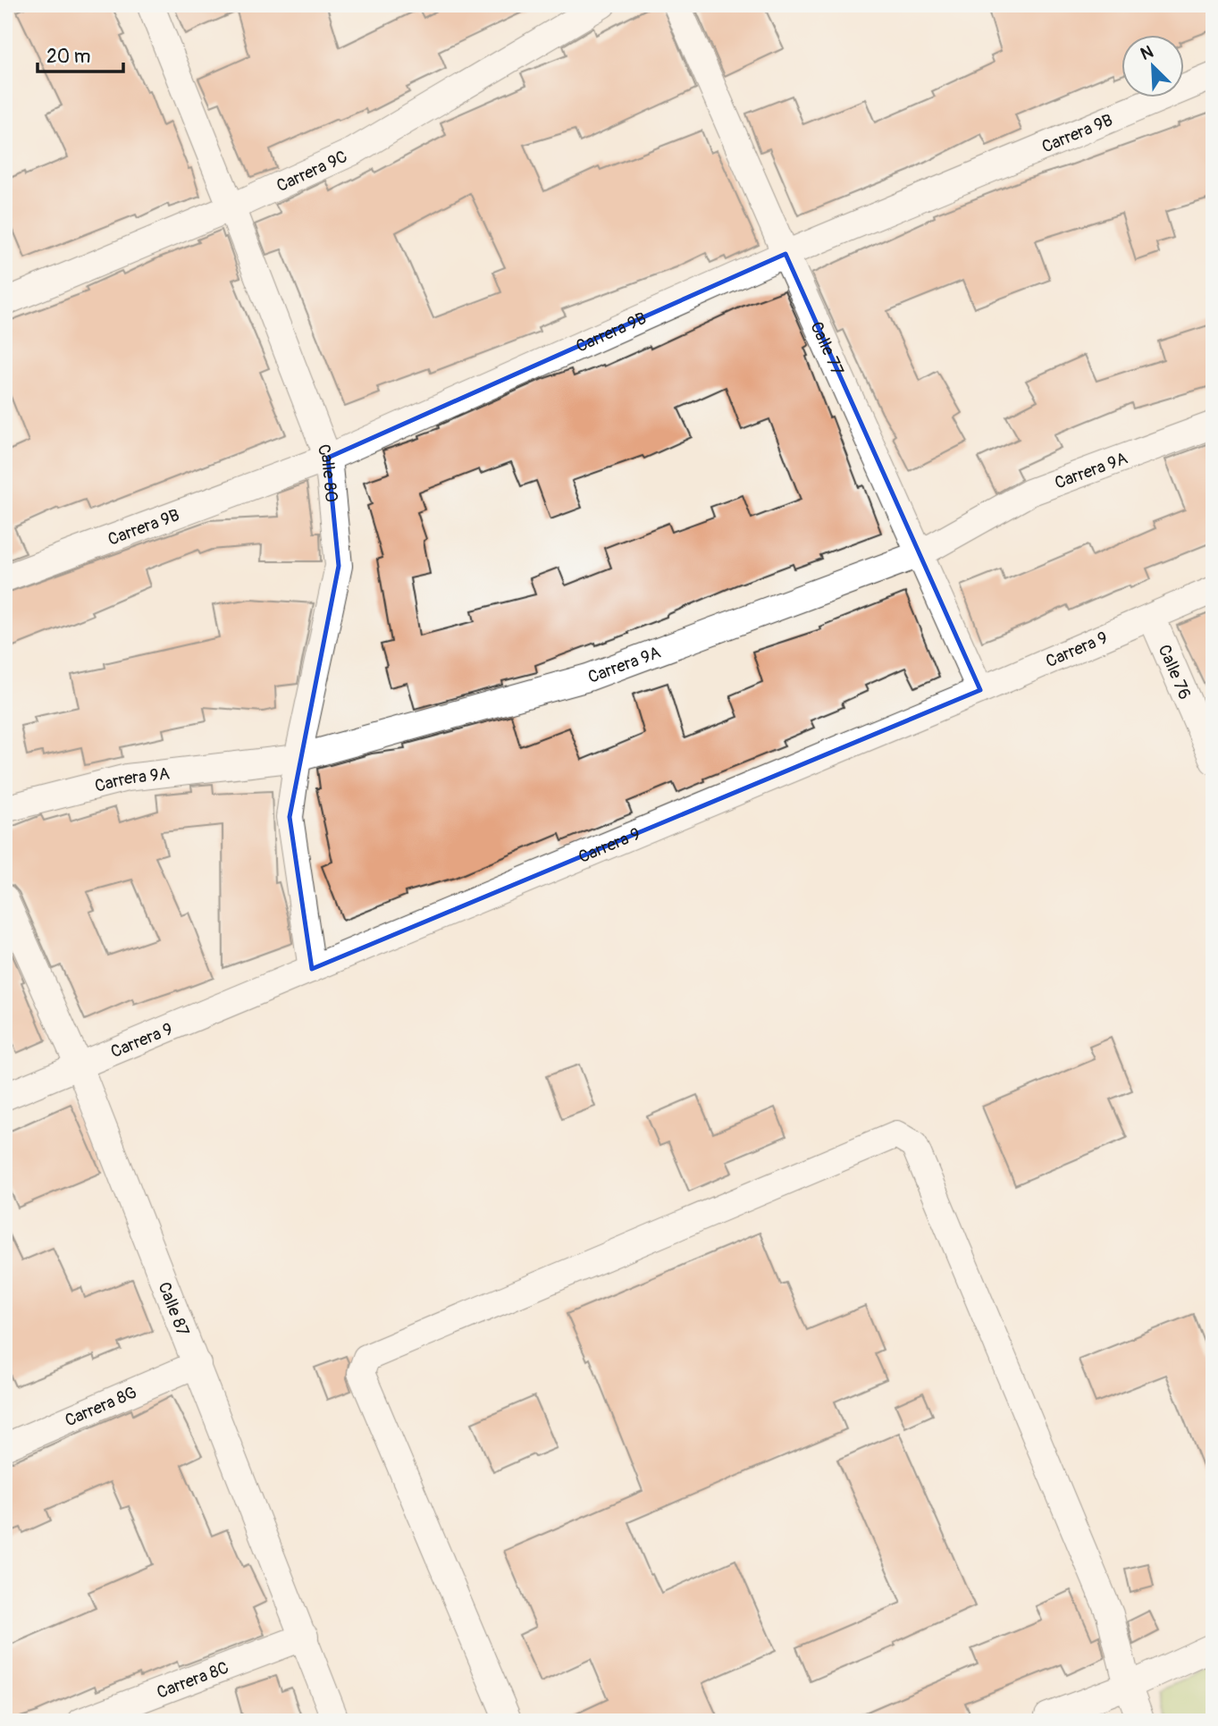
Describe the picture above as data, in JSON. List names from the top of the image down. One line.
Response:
{"streets":{"street":["Carrera 9B","Carrera 9C","Calle 77","Carrera 9A","Calle 80","Carrera 9","Calle 76","Calle 87","Carrera 8G","Carrera 8C"]},"crossings":[["Carrera 9B","Calle 77"],["Carrera 9B","Calle 80"],["Carrera 9C","Calle 80"],["Calle 77","Carrera 9A"],["Calle 77","Carrera 9"],["Carrera 9A","Calle 80"],["Calle 80","Carrera 9"],["Carrera 9","Calle 76"],["Carrera 9","Calle 87"],["Calle 87","Carrera 8G"],["Calle 87","Carrera 8C"]],"scale_bar":"20 m","north":"top left"}
